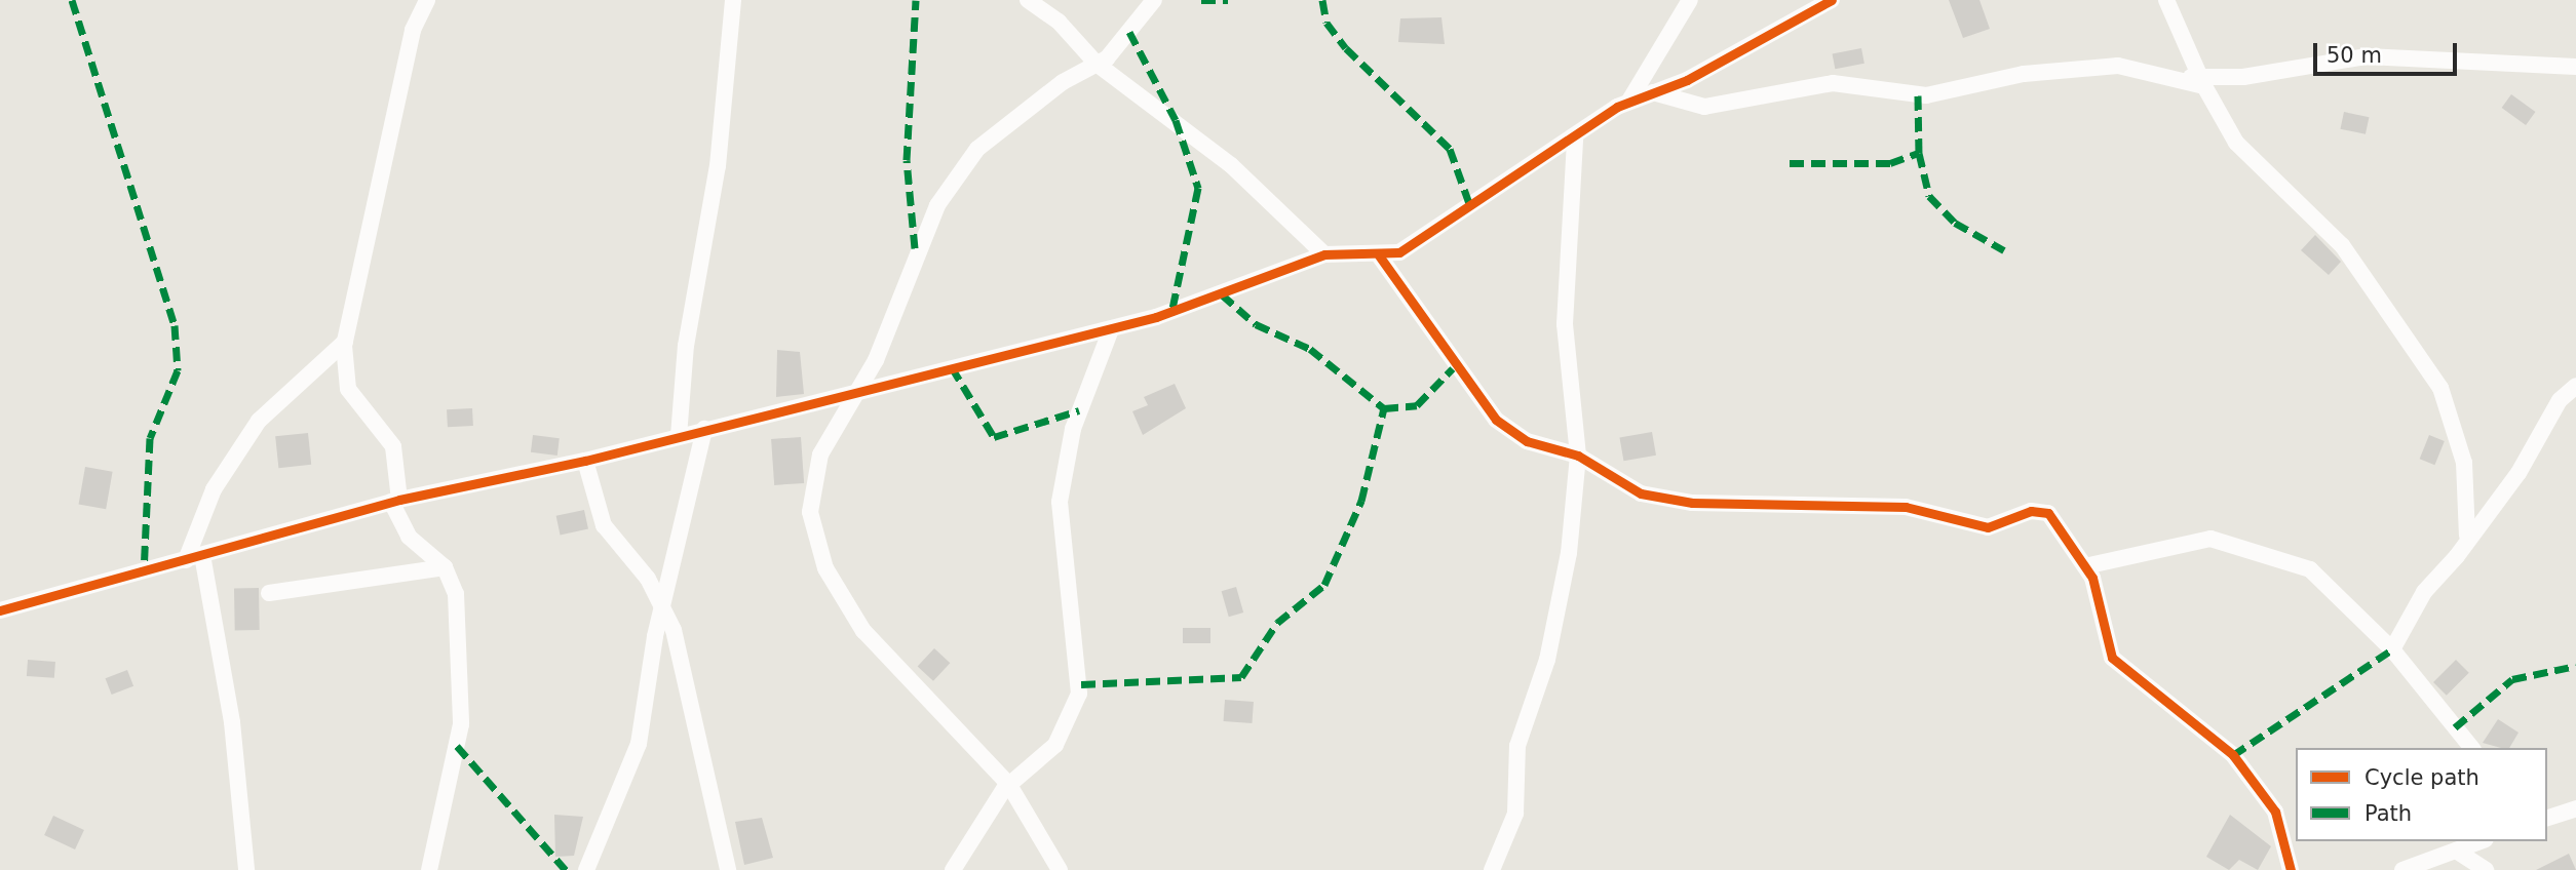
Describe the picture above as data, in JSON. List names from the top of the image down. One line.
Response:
{"legend":["Cycle path","Path"],"scale_bar":"50 m"}
